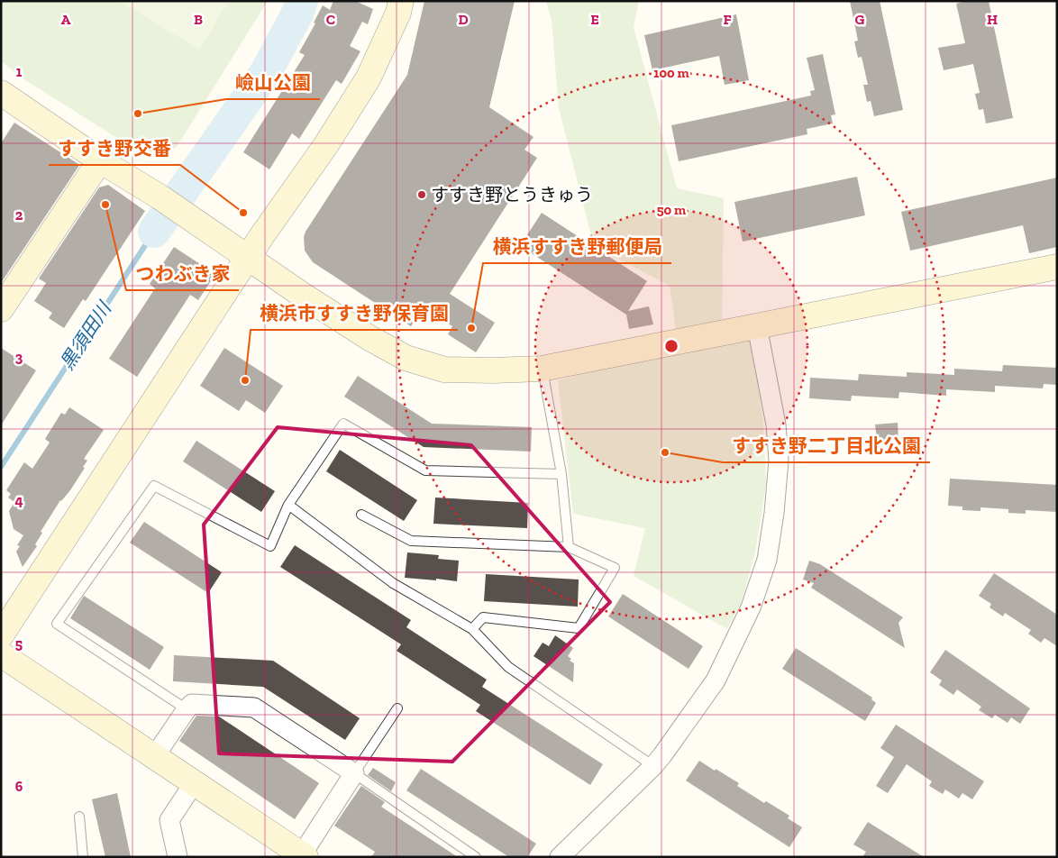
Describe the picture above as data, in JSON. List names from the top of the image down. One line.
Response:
{"water":["黒須田川"],"places":["嶮山公園","すすき野とうきゅう","つわぶき家","すすき野交番","横浜すすき野郵便局","横浜市すすき野保育園","すすき野二丁目北公園"],"grid":{"columns":["A","B","C","D","E","F","G","H"],"rows":["1","2","3","4","5","6"]},"rings":["100 m","50 m"]}
